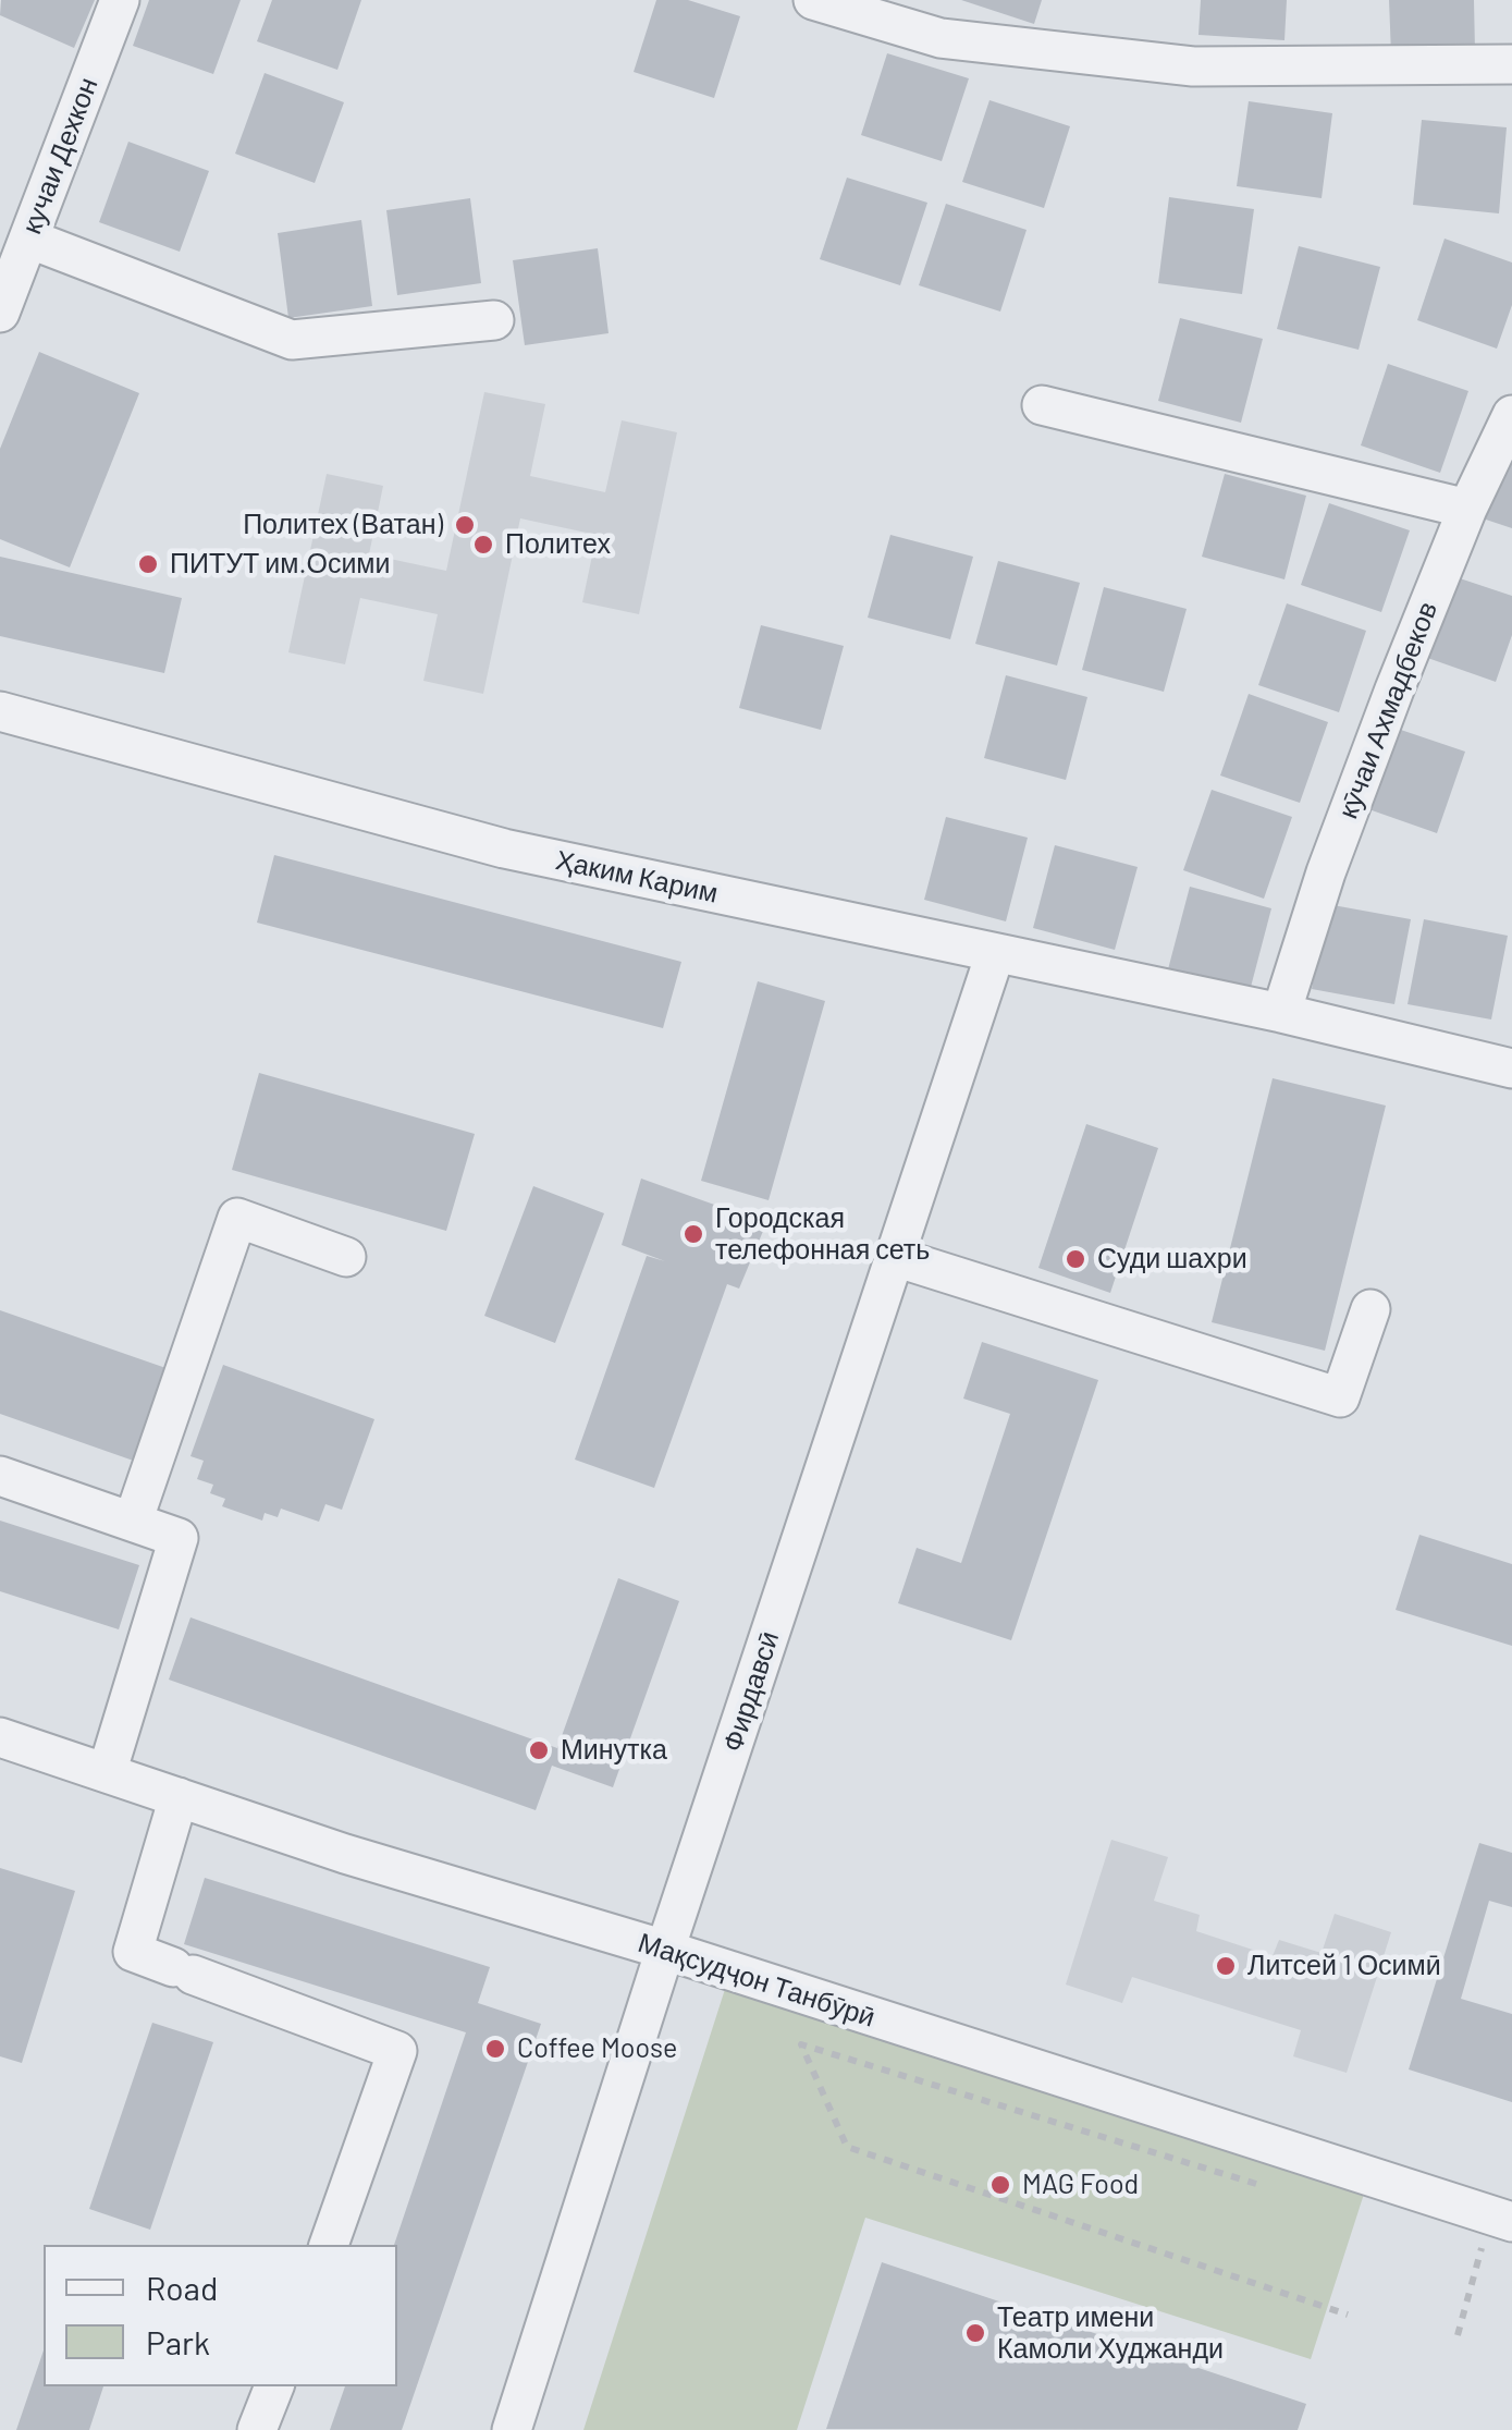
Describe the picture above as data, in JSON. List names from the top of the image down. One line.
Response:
{"streets":{"street":["кучаи Дехкон","кӯчаи Ахмадбеков","Ҳаким Карим","Фирдавсӣ","Мақсудҷон Танбӯрӣ"]},"crossings":[["кӯчаи Ахмадбеков","Ҳаким Карим"],["Ҳаким Карим","Фирдавсӣ"],["Фирдавсӣ","Мақсудҷон Танбӯрӣ"]],"places":["Политех (Ватан)","Политех","ПИТУТ им.Осими","Городская телефонная сеть","Суди шахри","Минутка","Литсей 1 Осимӣ","Coffee Moose","MAG Food","Театр имени Камоли Худжанди"],"legend":["Road","Park"]}
